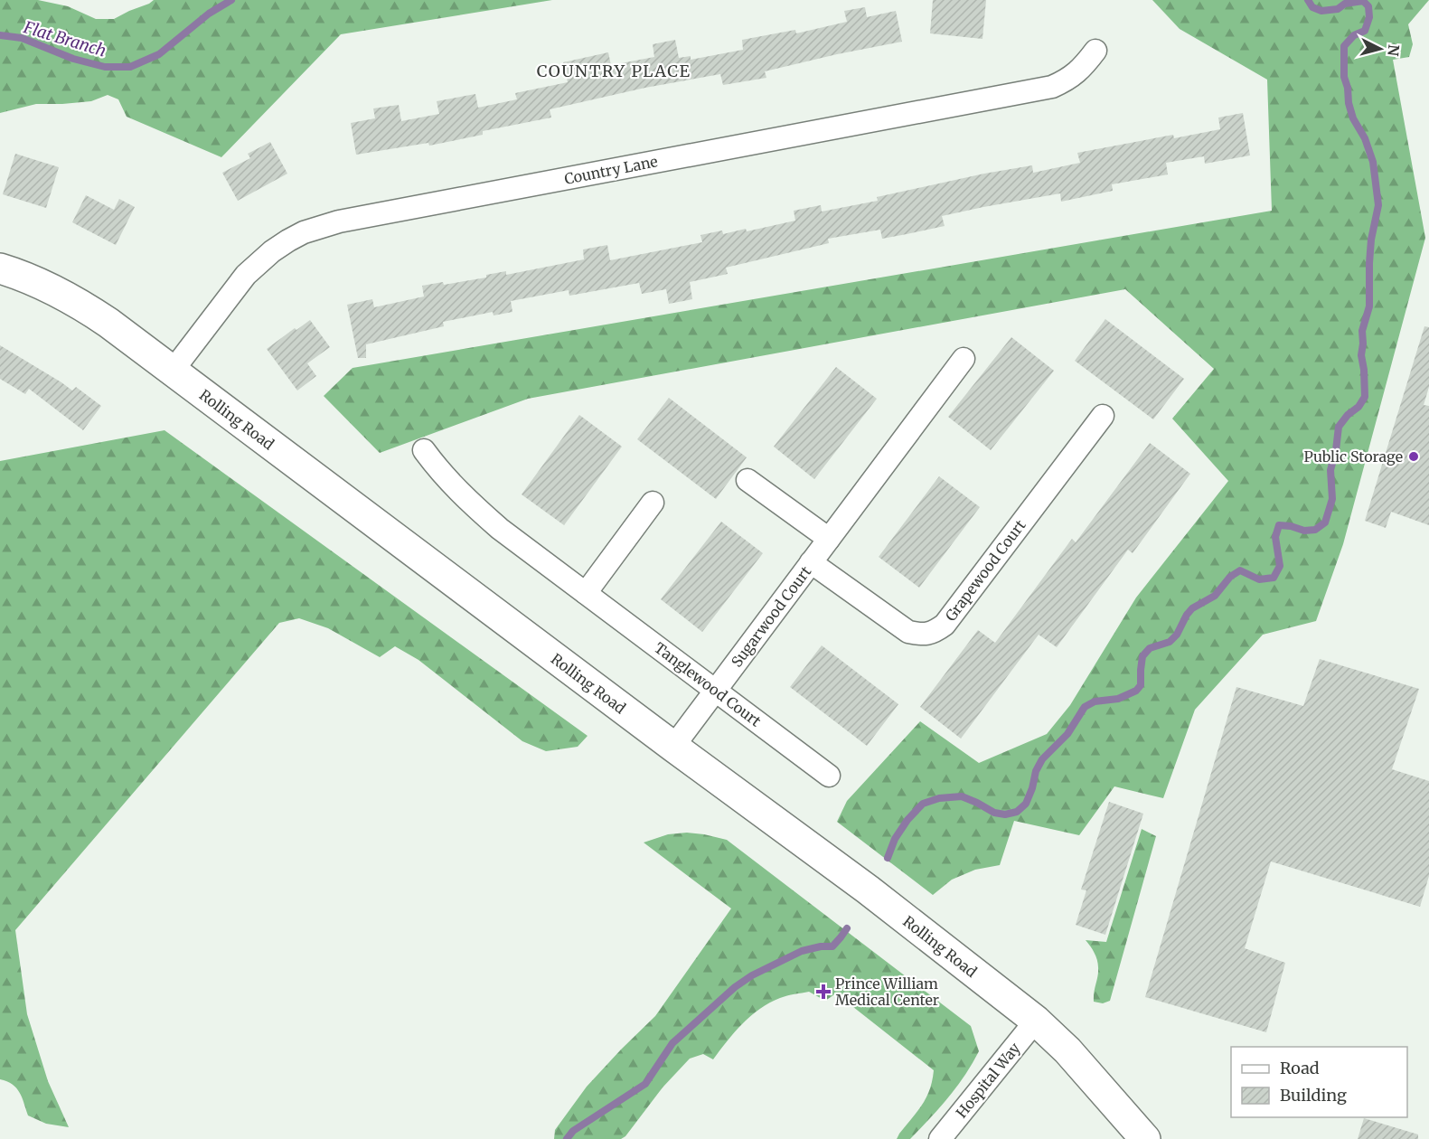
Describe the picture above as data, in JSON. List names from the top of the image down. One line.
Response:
{"streets":{"street":["Country Lane","Rolling Road","Grapewood Court","Sugarwood Court","Tanglewood Court","Hospital Way"]},"crossings":[["Country Lane","Rolling Road"],["Rolling Road","Sugarwood Court"],["Rolling Road","Hospital Way"],["Grapewood Court","Sugarwood Court"],["Sugarwood Court","Tanglewood Court"]],"districts":["COUNTRY PLACE"],"water":["Flat Branch"],"places":{"other":["Public Storage"],"health":["Prince William Medical Center"]},"legend":["Road","Building"],"north":"right"}
